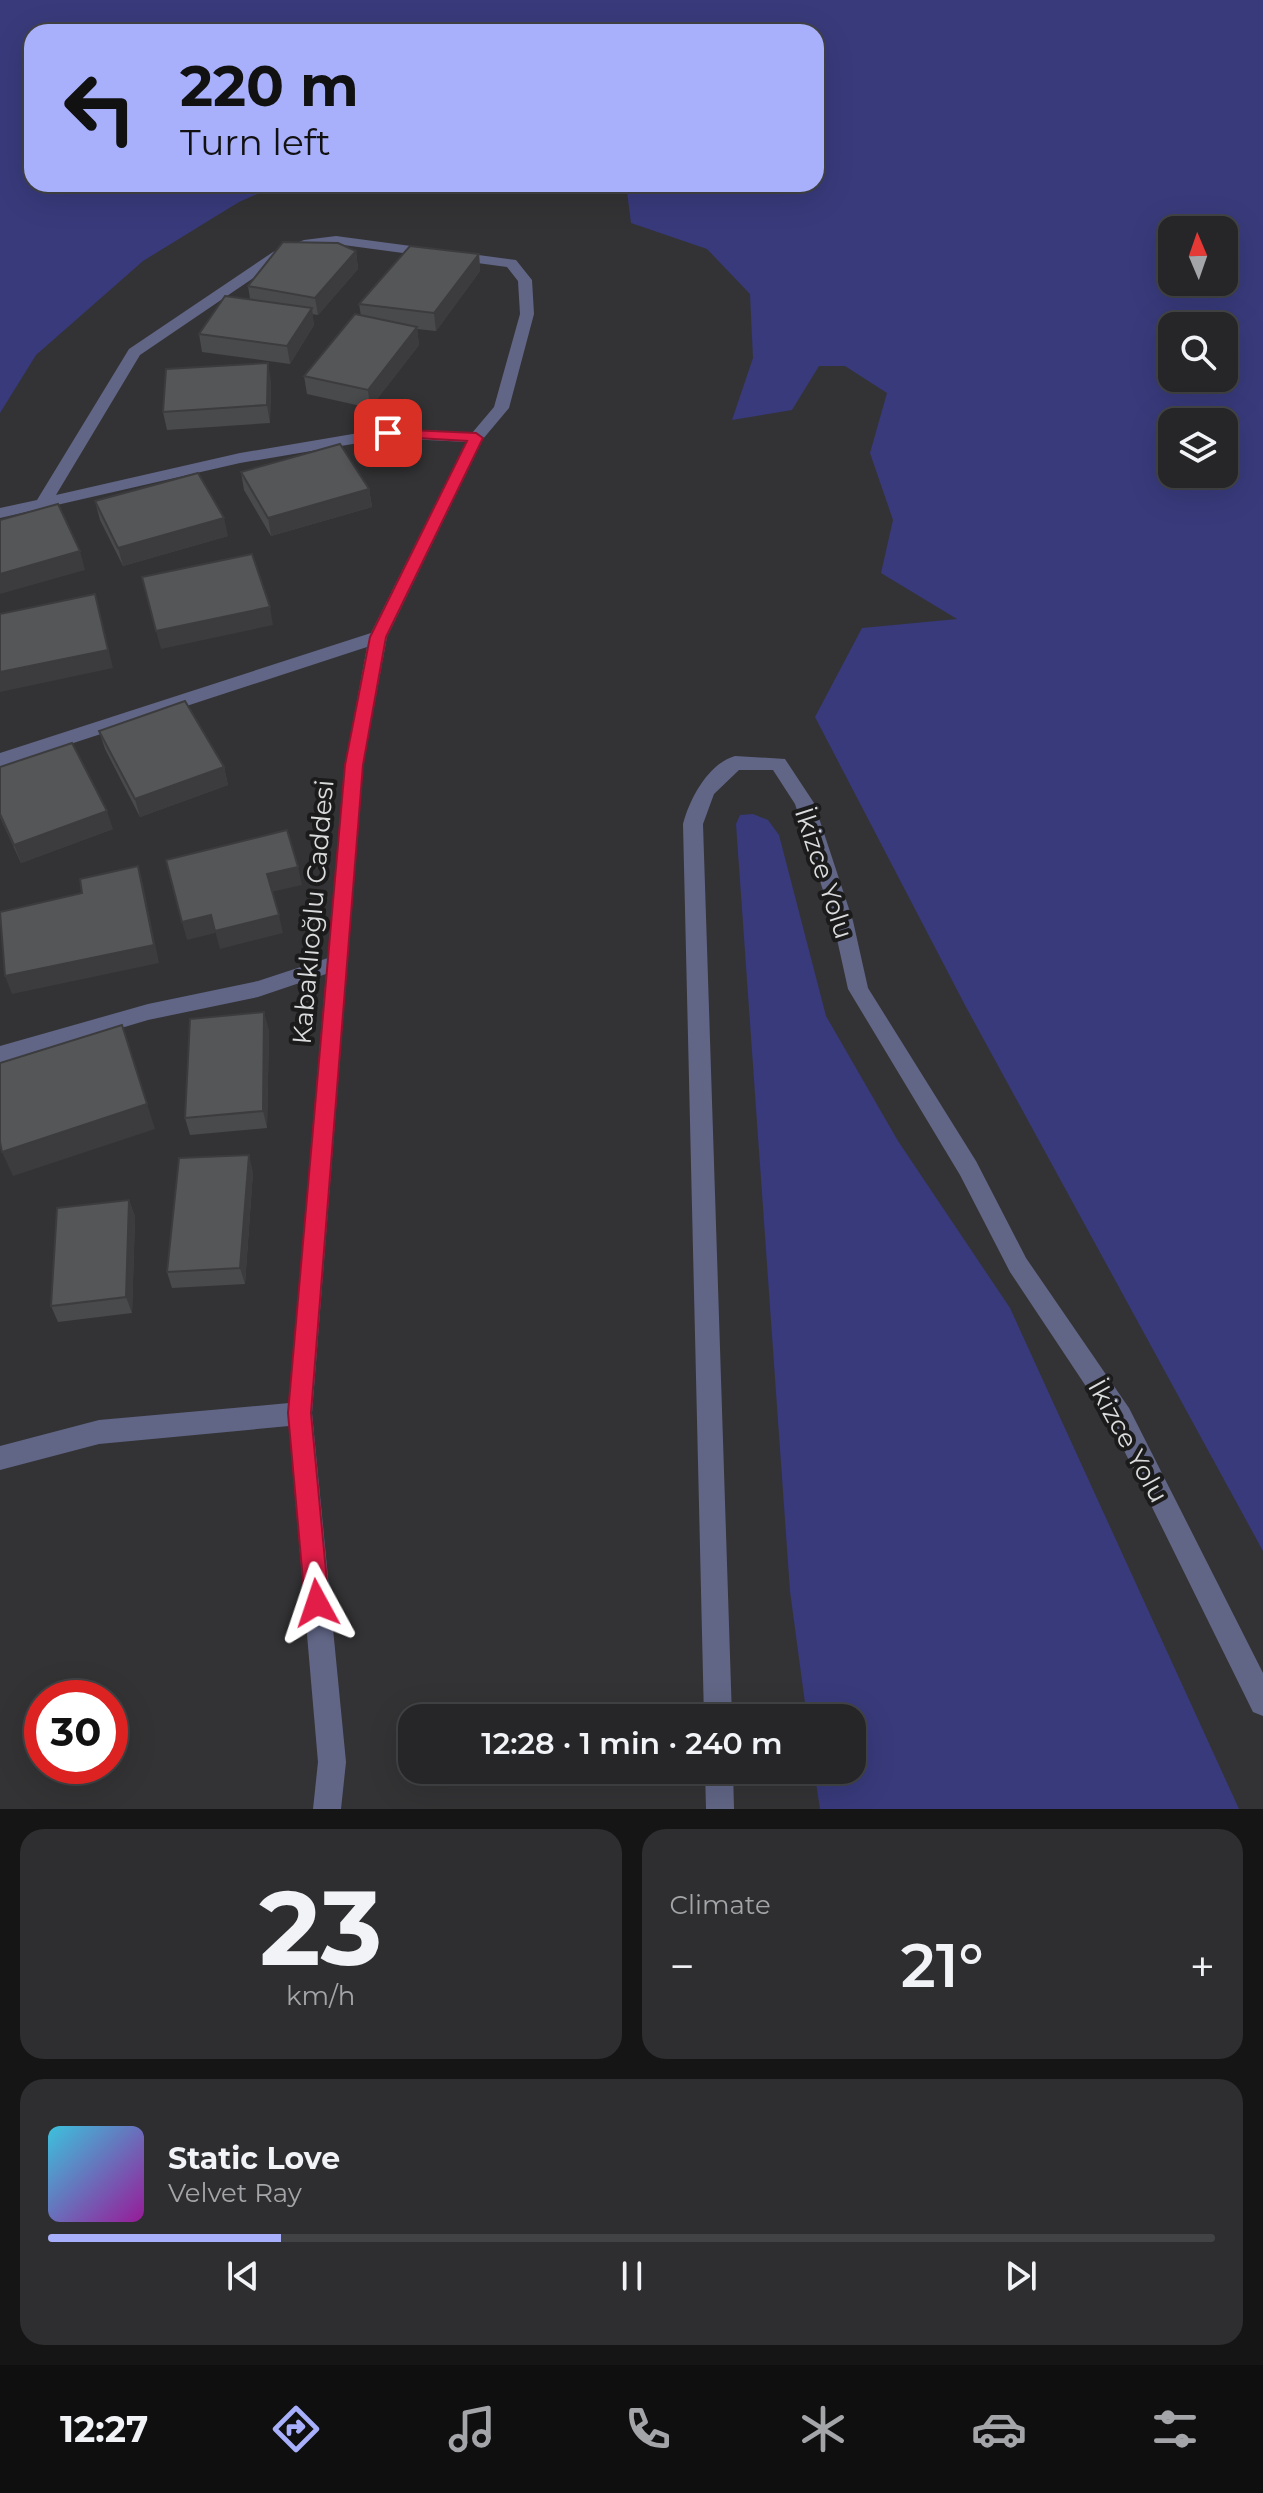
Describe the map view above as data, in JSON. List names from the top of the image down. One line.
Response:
{"streets":{"street":["İkizce Yolu","Kabaklıoğlu Caddesi"]},"north":"top","page":{"turn":["220 m","Turn left"],"limit":"30","trip":"12:28 · 1 min · 240 m","tile":[["23","km/h"],"Climate"],"heat":["−","21°","+"],"song":["Static Love","Velvet Ray"],"tabs":"12:27"}}
